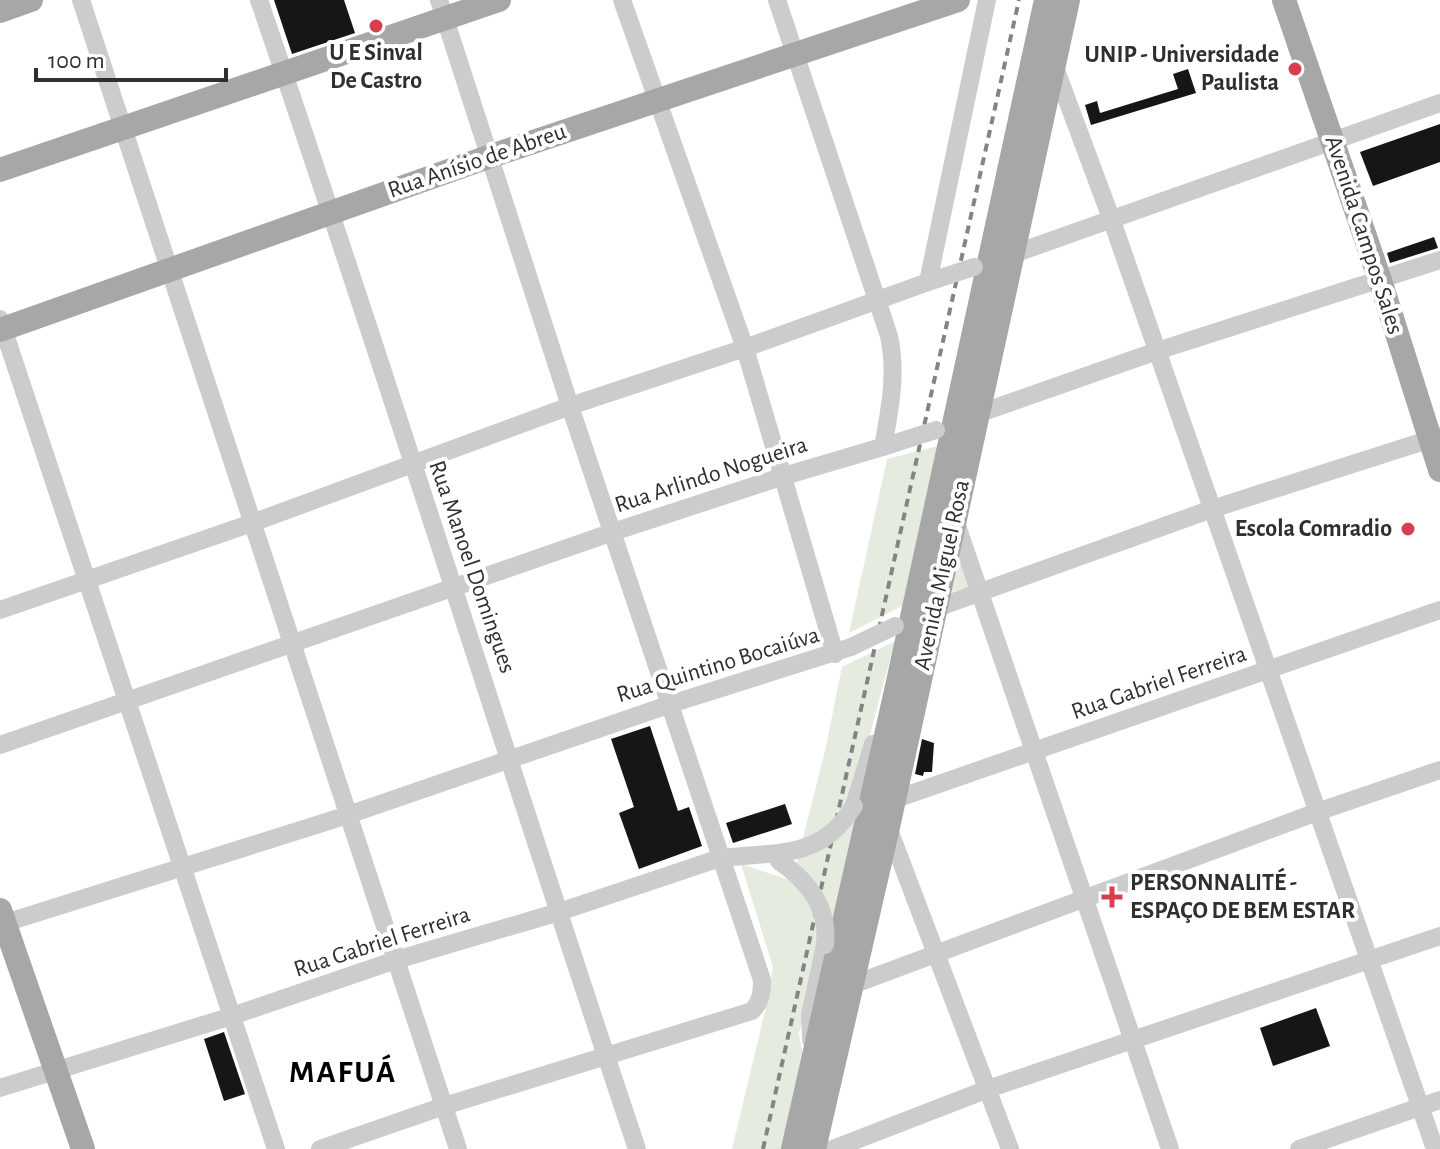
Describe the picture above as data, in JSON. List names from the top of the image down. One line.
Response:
{"streets":{"main road":["Rua Anísio de Abreu","Avenida Campos Sales","Avenida Miguel Rosa"],"street":["Rua Arlindo Nogueira","Rua Manoel Domingues","Rua Quintino Bocaiúva","Rua Gabriel Ferreira"]},"crossings":[["Rua Anísio de Abreu","Rua Manoel Domingues"],["Avenida Campos Sales","Rua Arlindo Nogueira"],["Avenida Campos Sales","Rua Quintino Bocaiúva"],["Rua Arlindo Nogueira","Rua Manoel Domingues"],["Rua Arlindo Nogueira","Avenida Miguel Rosa"],["Rua Manoel Domingues","Rua Quintino Bocaiúva"],["Rua Manoel Domingues","Rua Gabriel Ferreira"],["Avenida Miguel Rosa","Rua Quintino Bocaiúva"],["Avenida Miguel Rosa","Rua Gabriel Ferreira"]],"districts":["MAFUÁ"],"places":{"other":["U E Sinval De Castro","UNIP - Universidade Paulista","Escola Comradio"],"health":["PERSONNALITÉ - ESPAÇO DE BEM ESTAR"]},"scale_bar":"100 m"}
